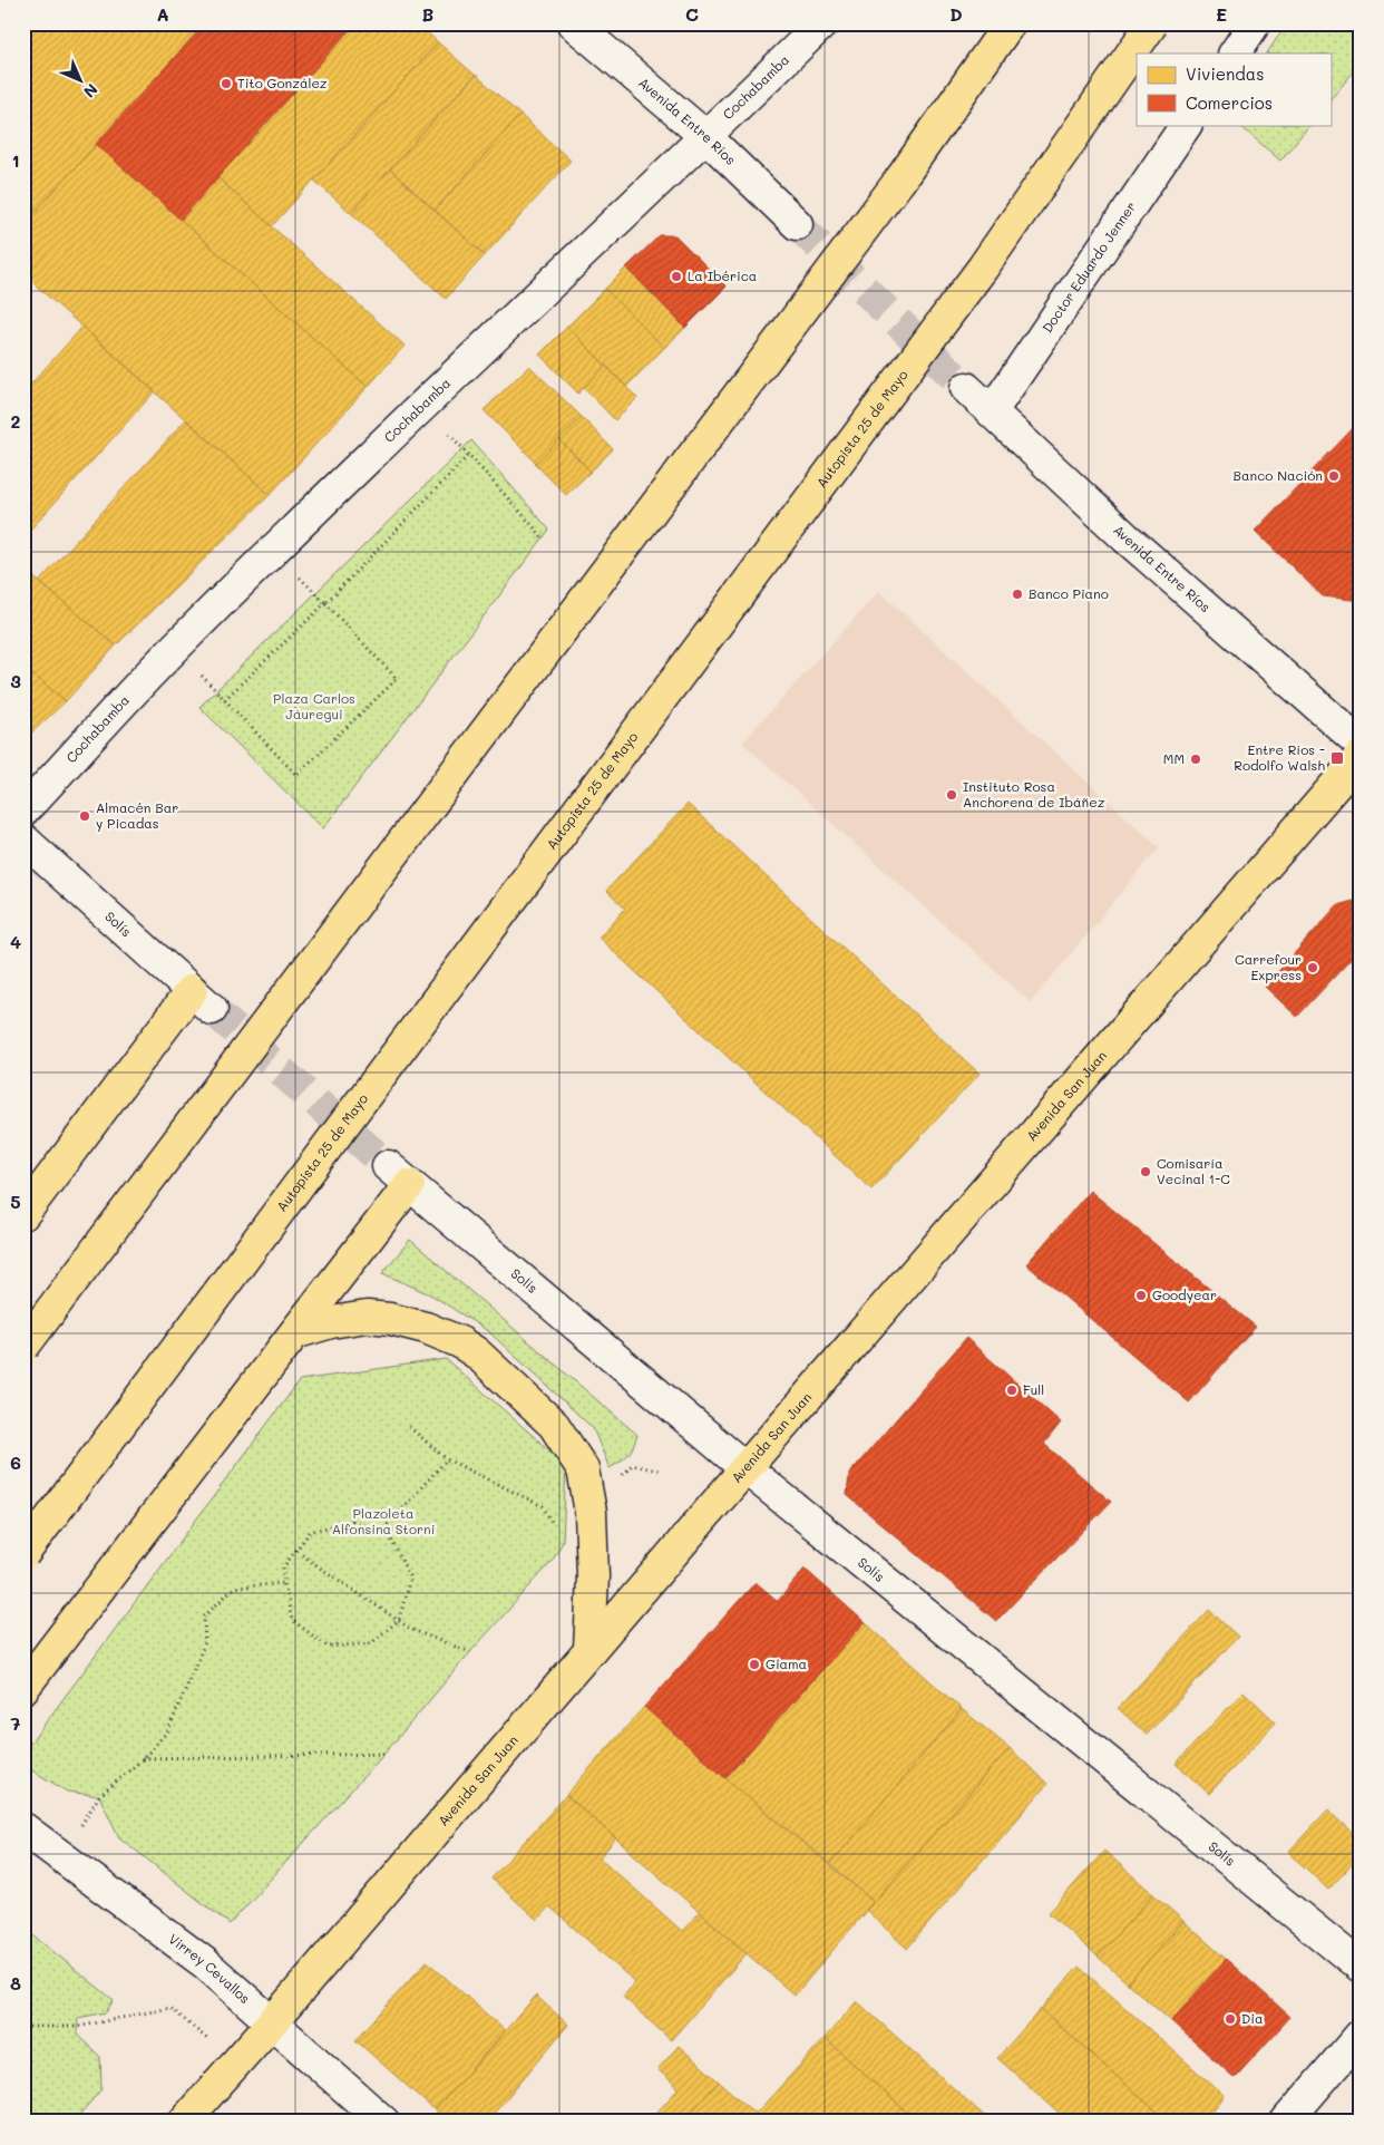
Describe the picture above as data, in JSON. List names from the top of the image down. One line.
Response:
{"streets":{"main road":["Autopista 25 de Mayo","Avenida San Juan"],"street":["Cochabamba","Avenida Entre Ríos","Doctor Eduardo Jenner","Solís","Virrey Cevallos"]},"crossings":[["Cochabamba","Avenida Entre Ríos"],["Avenida Entre Ríos","Doctor Eduardo Jenner"],["Solís","Avenida San Juan"],["Avenida San Juan","Virrey Cevallos"]],"parks":["Plaza Carlos Jáuregui","Plazoleta Alfonsina Storni"],"places":{"other":["Tito González","La Ibérica","Banco Nación","Banco Piano","MM","Instituto Rosa Anchorena de Ibáñez","Almacén Bar y Picadas","Carrefour Express","Comisaría Vecinal 1-C","Goodyear","Full","Giama","Dia"],"transit":["Entre Ríos - Rodolfo Walsh"]},"legend":["Viviendas","Comercios"],"north":"bottom right","grid":{"columns":["A","B","C","D","E"],"rows":["1","2","3","4","5","6","7","8"]}}
